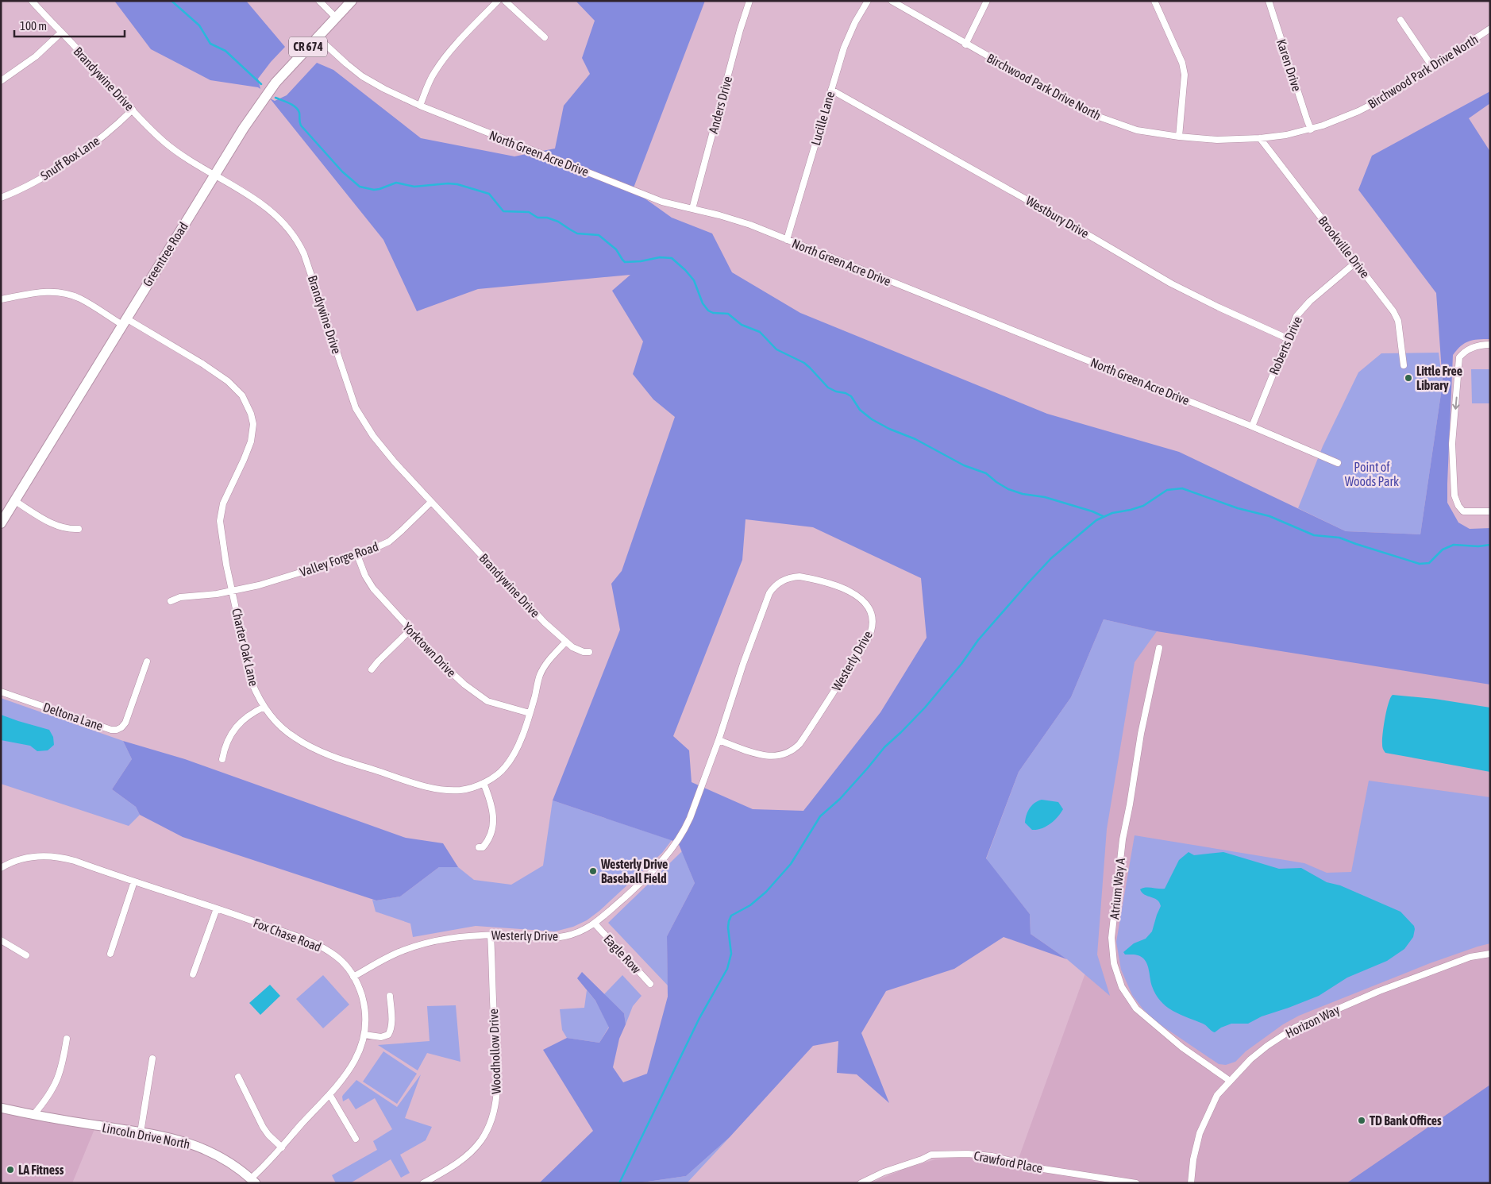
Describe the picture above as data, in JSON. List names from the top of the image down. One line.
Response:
{"streets":{"main road":["CR 674","Greentree Road"],"street":["Karen Drive","Birchwood Park Drive North","Brandywine Drive","Anders Drive","Lucille Lane","North Green Acre Drive","Snuff Box Lane","Westbury Drive","Brookville Drive","Roberts Drive","Valley Forge Road","Charter Oak Lane","Yorktown Drive","Westerly Drive","Deltona Lane","Atrium Way A","Fox Chase Road","Eagle Row","Horizon Way","Woodhollow Drive","Lincoln Drive North","Crawford Place"]},"crossings":[["Karen Drive","Birchwood Park Drive North"],["Birchwood Park Drive North","Brookville Drive"],["Brandywine Drive","Snuff Box Lane"],["Brandywine Drive","Greentree Road"],["Brandywine Drive","Valley Forge Road"],["Brandywine Drive","Charter Oak Lane"],["Anders Drive","North Green Acre Drive"],["Lucille Lane","North Green Acre Drive"],["Lucille Lane","Westbury Drive"],["North Green Acre Drive","Greentree Road"],["North Green Acre Drive","Roberts Drive"],["Westbury Drive","Roberts Drive"],["Brookville Drive","Roberts Drive"],["Greentree Road","Charter Oak Lane"],["Valley Forge Road","Charter Oak Lane"],["Valley Forge Road","Yorktown Drive"],["Charter Oak Lane","Yorktown Drive"],["Westerly Drive","Fox Chase Road"],["Westerly Drive","Eagle Row"],["Westerly Drive","Woodhollow Drive"],["Atrium Way A","Horizon Way"],["Fox Chase Road","Lincoln Drive North"]],"parks":["Point of Woods Park"],"places":["Little Free Library","Westerly Drive Baseball Field","TD Bank Offices","LA Fitness"],"scale_bar":"100 m"}
